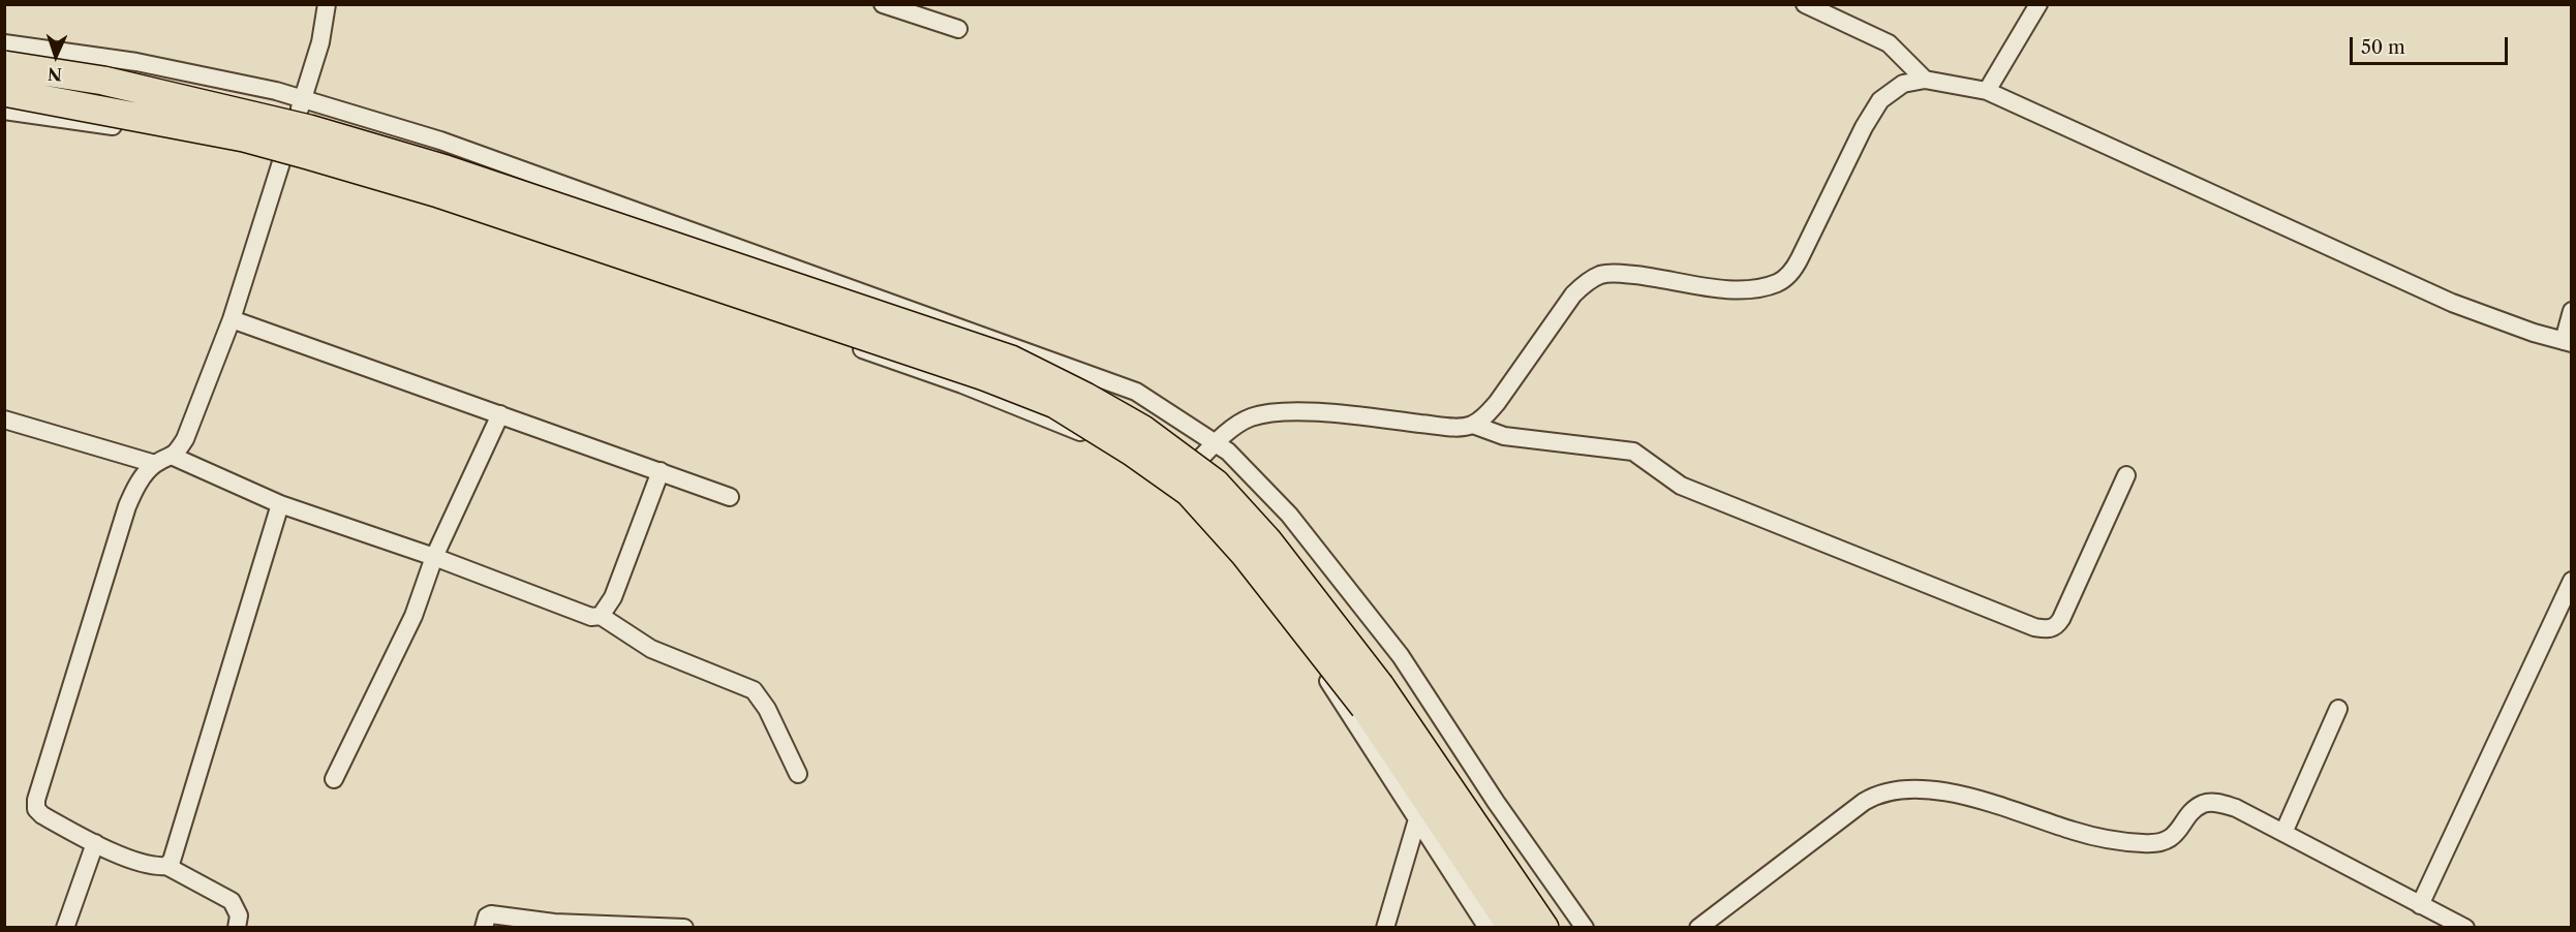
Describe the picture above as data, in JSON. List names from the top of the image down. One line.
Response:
{"scale_bar":"50 m","north":"bottom"}
